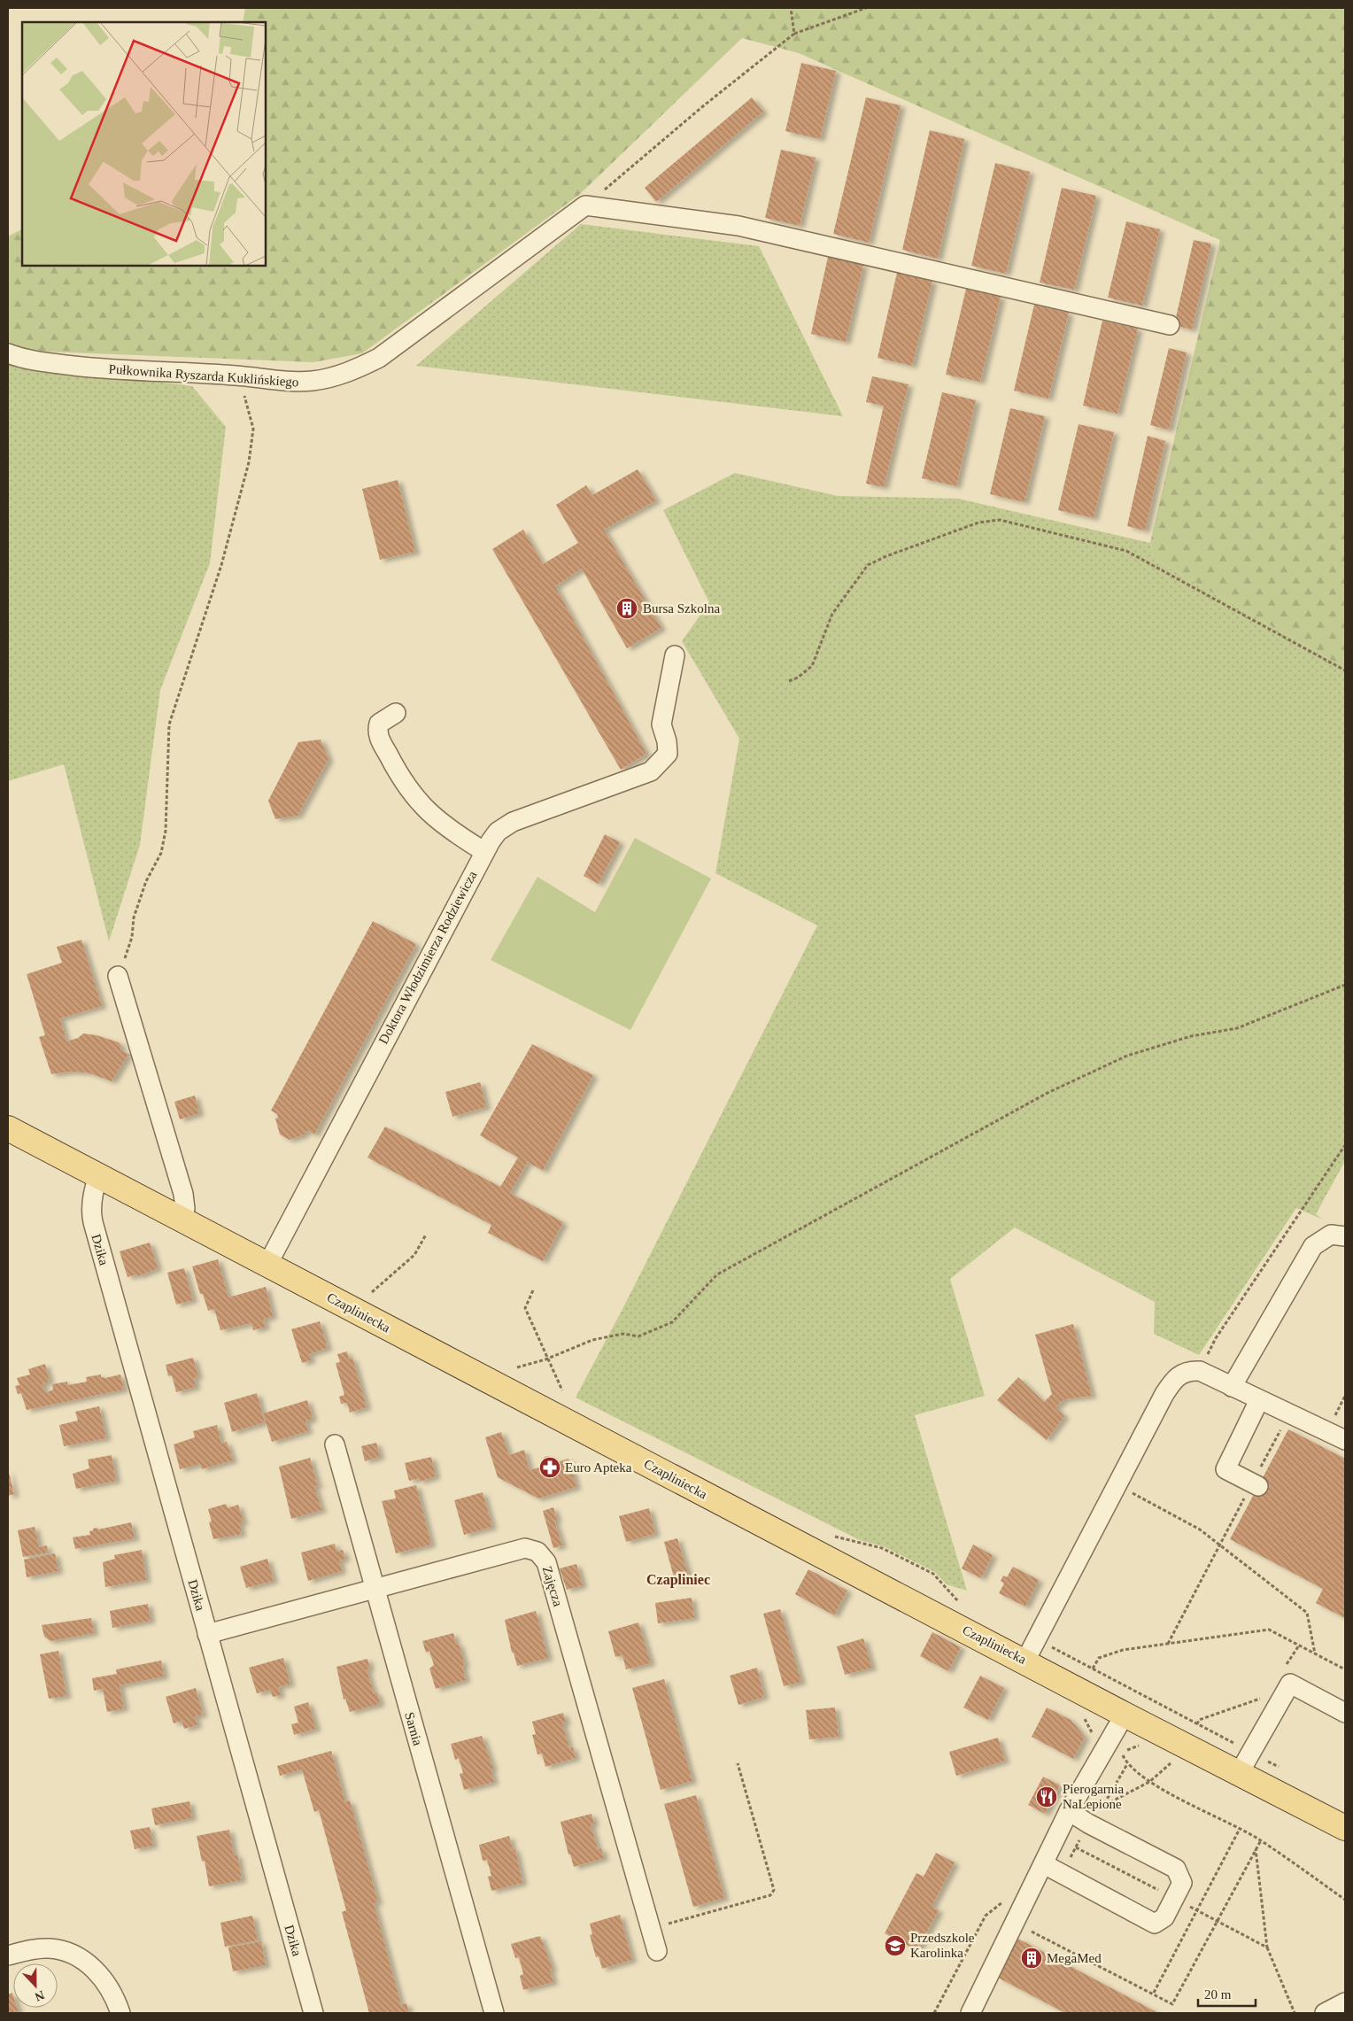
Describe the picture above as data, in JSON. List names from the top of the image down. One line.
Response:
{"streets":{"main road":["Czapliniecka"],"street":["Pułkownika Ryszarda Kuklińskiego","Doktora Włodzimierza Rodziewicza","Dzika","Zajęcza","Sarnia"]},"crossings":[["Doktora Włodzimierza Rodziewicza","Czapliniecka"],["Dzika","Czapliniecka"],["Dzika","Zajęcza"],["Zajęcza","Sarnia"]],"districts":["Czapliniec"],"places":{"building":["Bursa Szkolna","MegaMed"],"pharmacy":["Euro Apteka"],"restaurant":["Pierogarnia NaLepione"],"school or university":["Przedszkole Karolinka"]},"scale_bar":"20 m","north":"bottom"}
